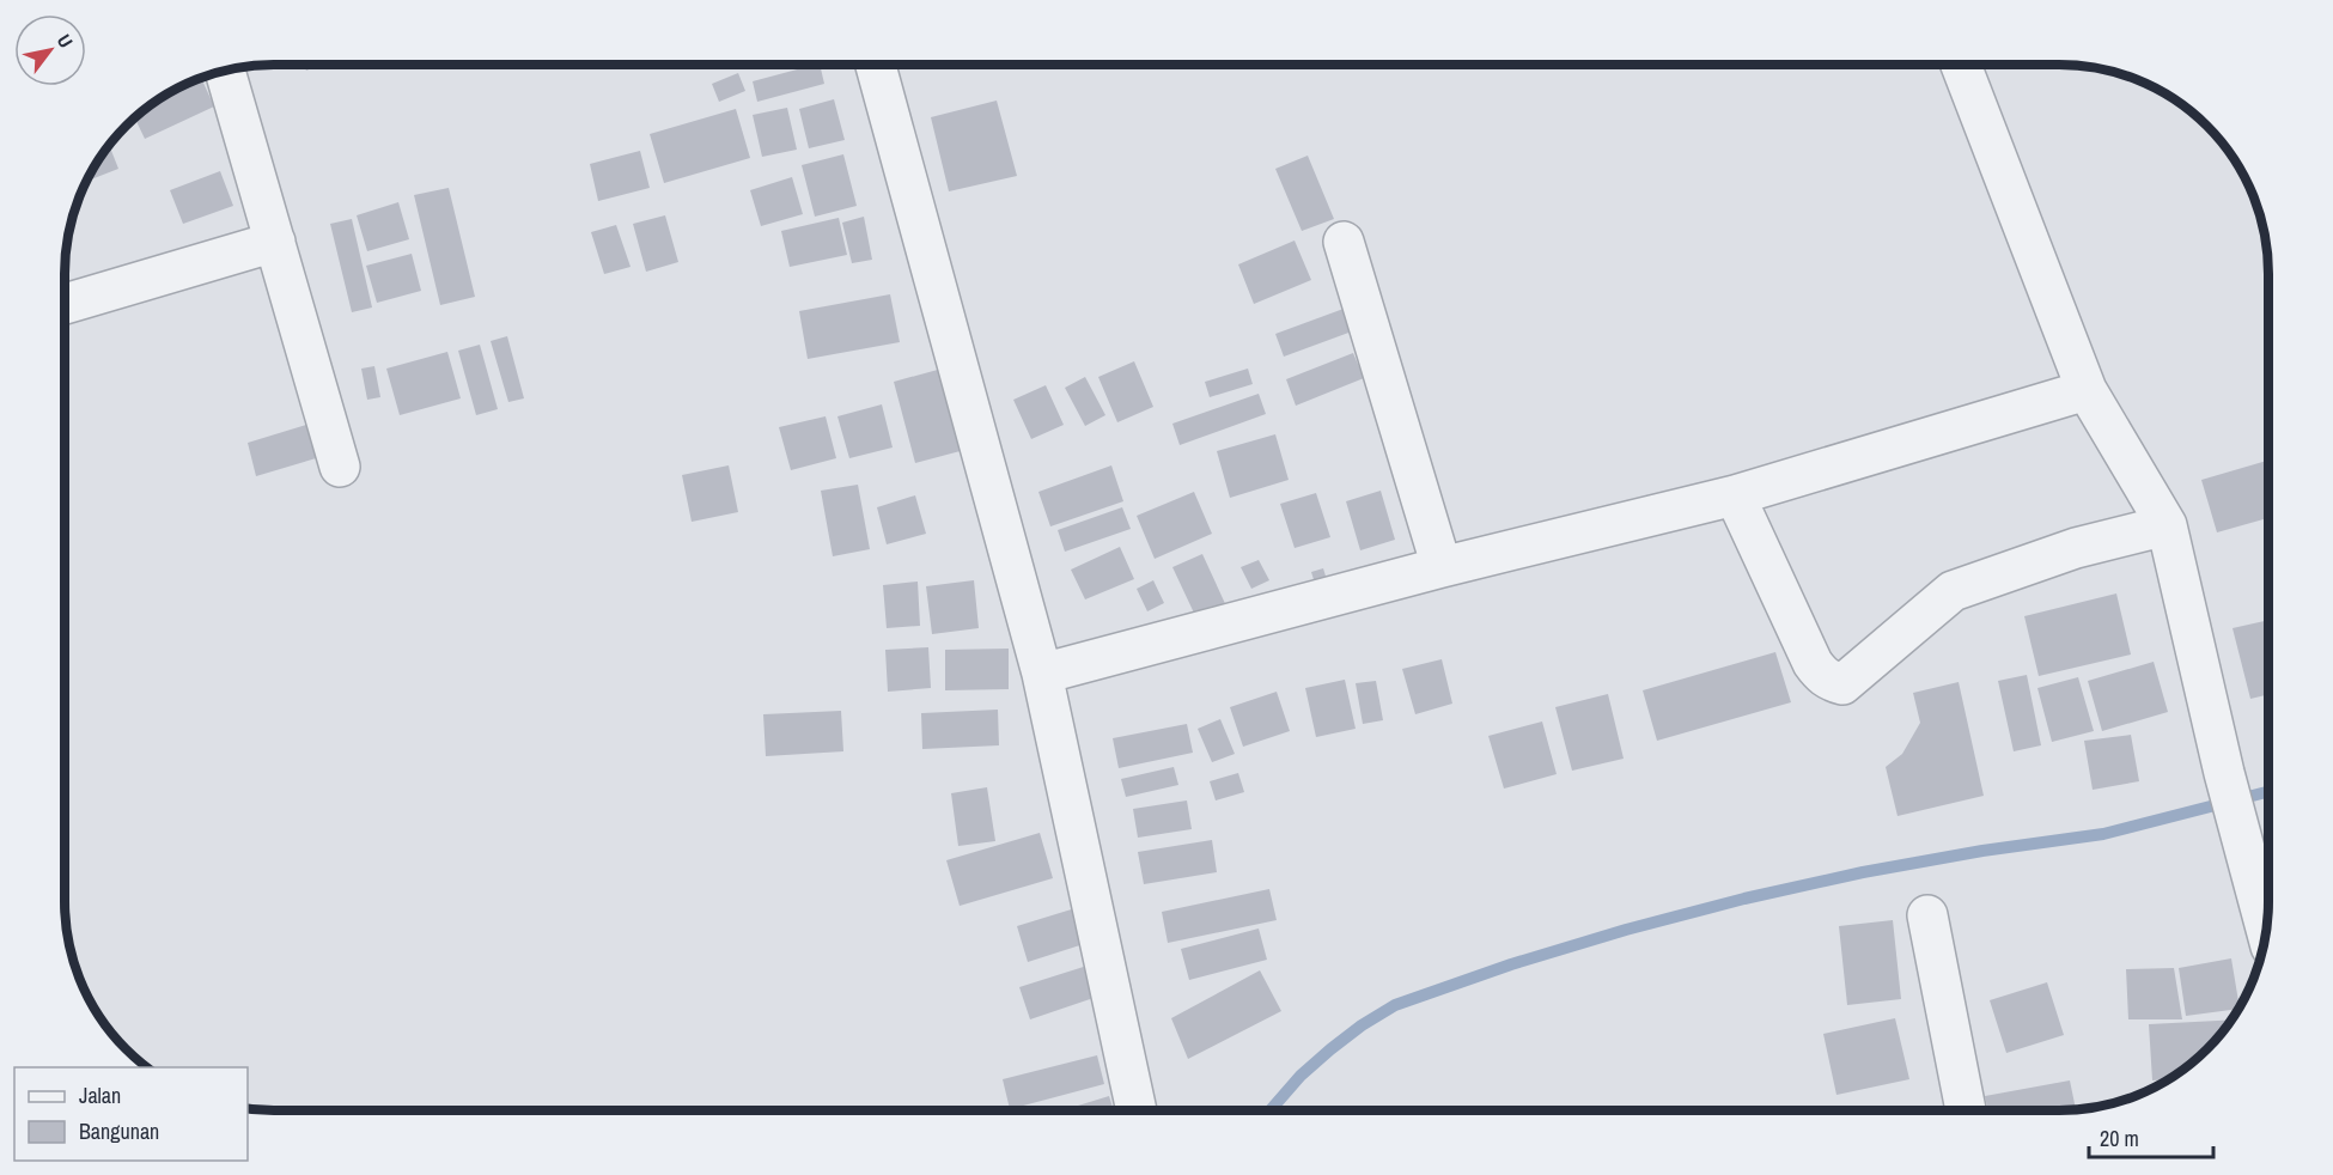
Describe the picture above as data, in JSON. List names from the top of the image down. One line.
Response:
{"legend":["Jalan","Bangunan"],"scale_bar":"20 m","north":"top right"}
